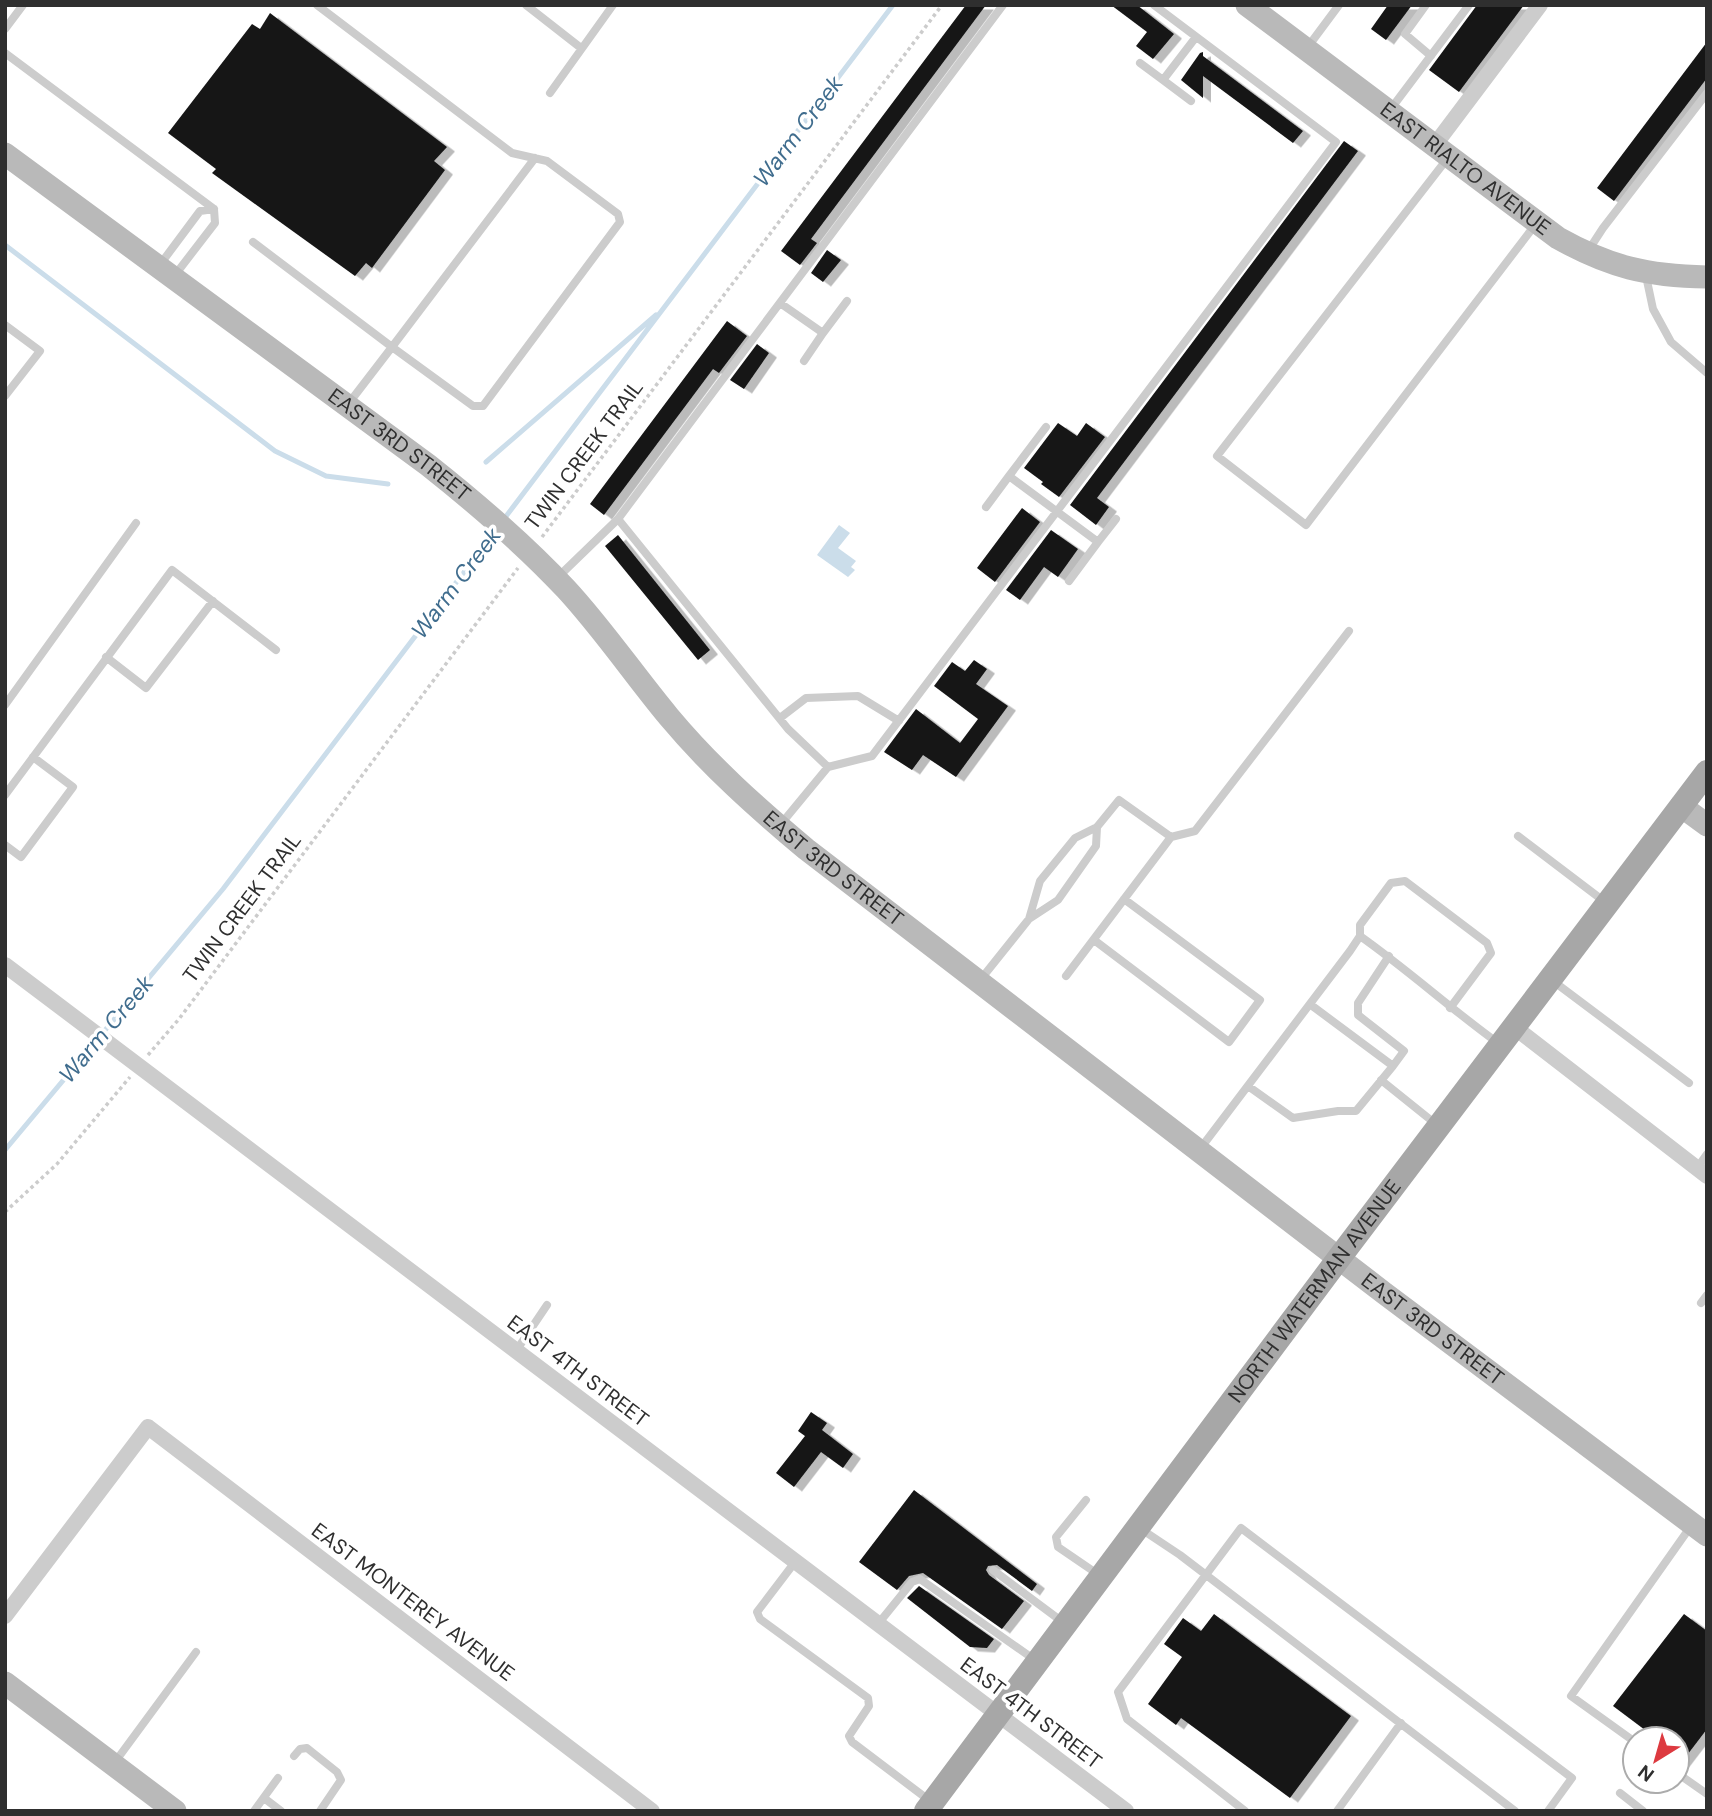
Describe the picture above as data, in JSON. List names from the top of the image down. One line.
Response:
{"streets":{"main road":["EAST RIALTO AVENUE","EAST 3RD STREET","NORTH WATERMAN AVENUE"],"street":["EAST 4TH STREET","EAST MONTEREY AVENUE"],"path":["TWIN CREEK TRAIL"]},"crossings":[["EAST 3RD STREET","TWIN CREEK TRAIL"],["EAST 3RD STREET","NORTH WATERMAN AVENUE"],["TWIN CREEK TRAIL","EAST 4TH STREET"],["NORTH WATERMAN AVENUE","EAST 4TH STREET"]],"water":["Warm Creek"],"north":"bottom left"}
